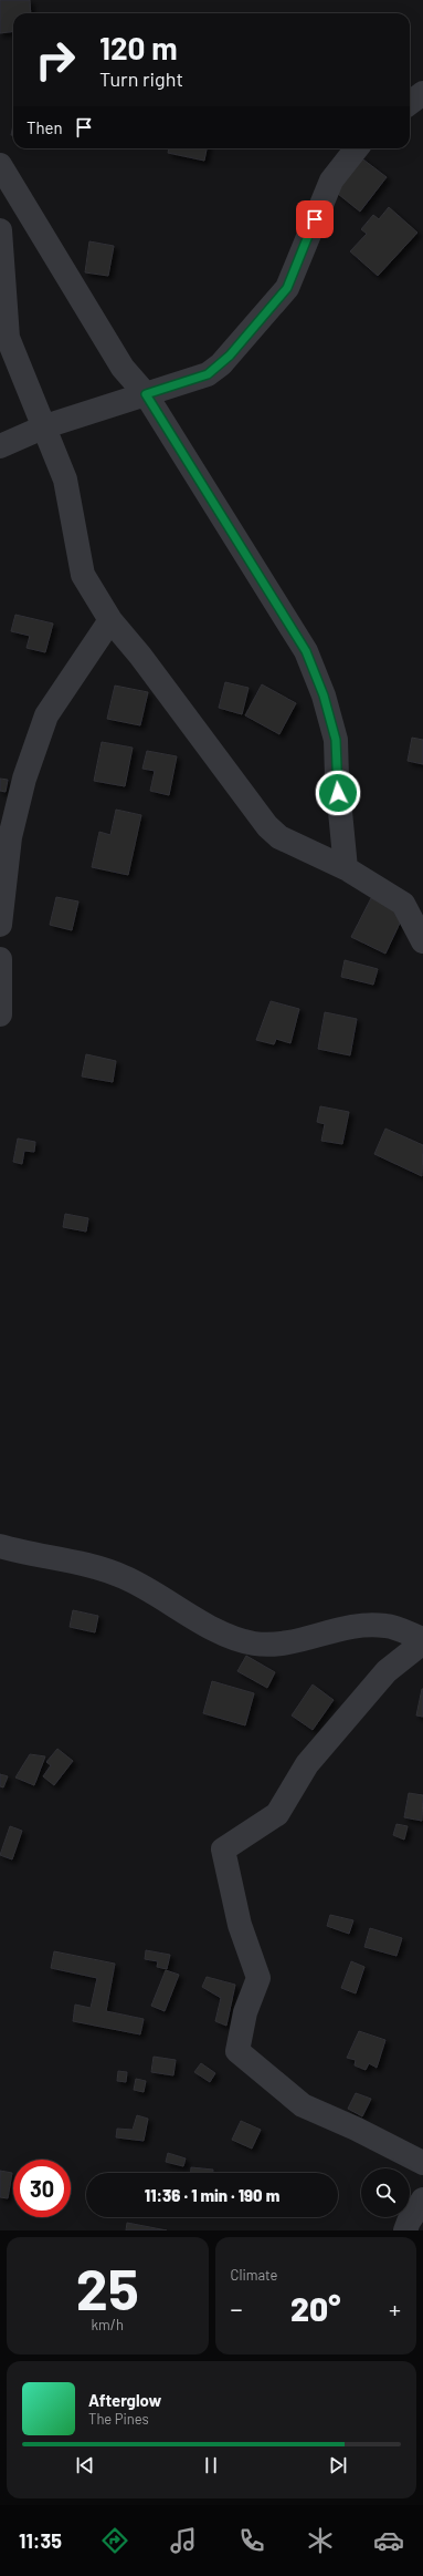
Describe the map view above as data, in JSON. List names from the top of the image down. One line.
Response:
{"page":{"turn":["120 m","Turn right"],"then":"Then","limit":"30","trip":"11:36 · 1 min · 190 m","tile":[["25","km/h"],"Climate"],"heat":["−","20°","+"],"song":["Afterglow","The Pines"],"tabs":"11:35"}}
